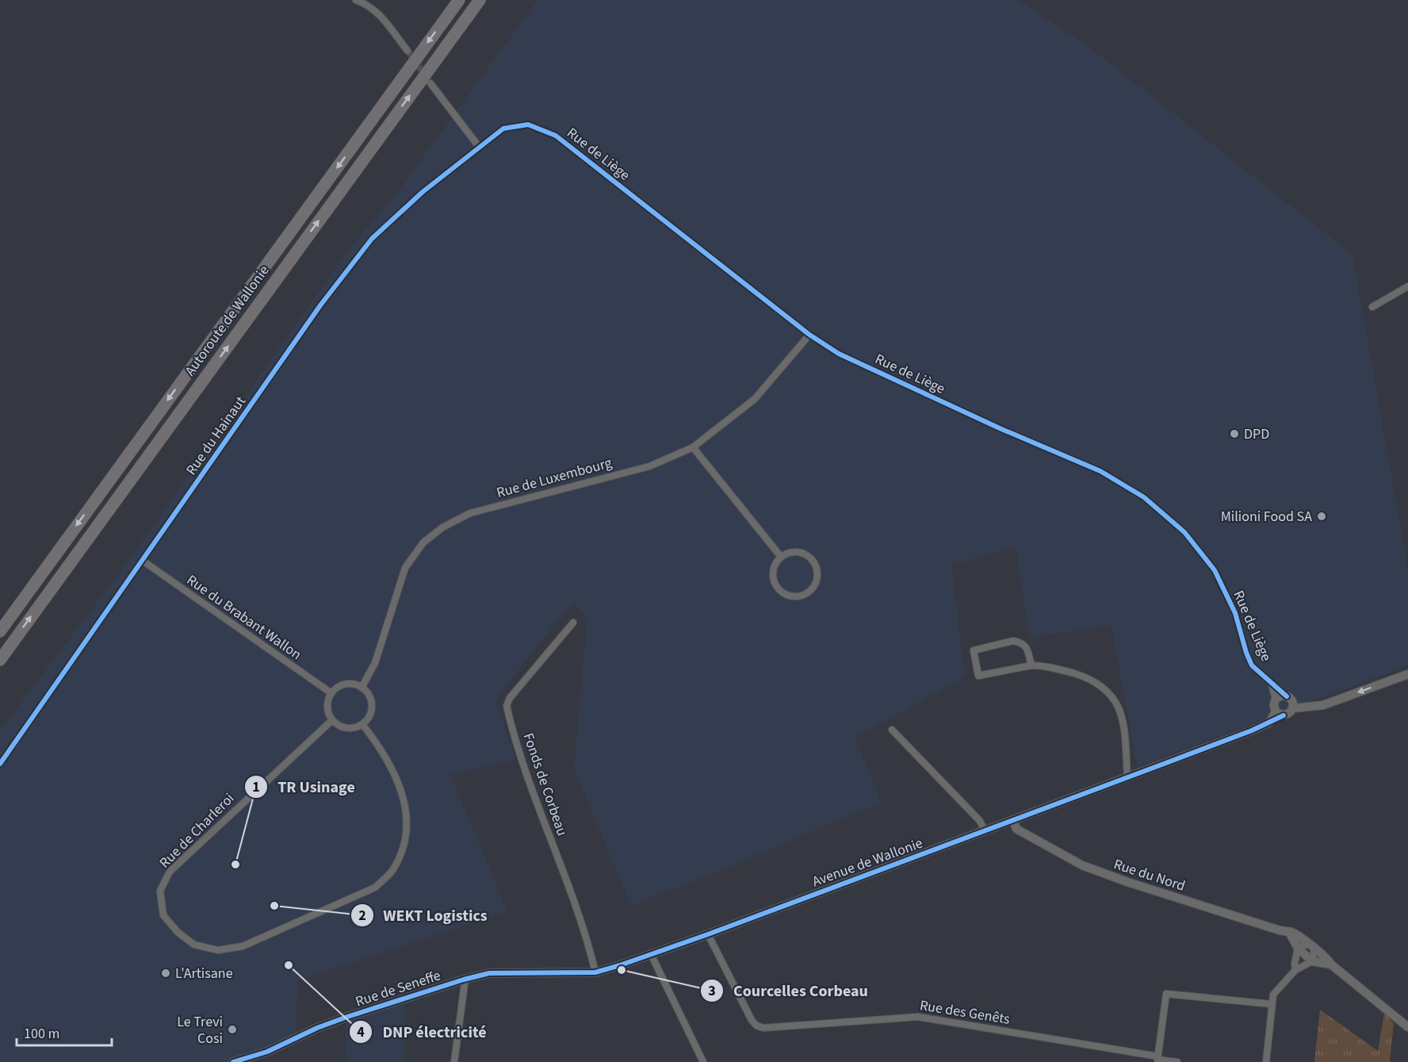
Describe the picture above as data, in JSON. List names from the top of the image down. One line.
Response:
{"streets":{"highway":["Autoroute de Wallonie"],"street":["Rue de Liège","Rue du Hainaut","Rue de Luxembourg","Rue du Brabant Wallon","Fonds de Corbeau","Rue de Charleroi","Avenue de Wallonie","Rue du Nord","Rue de Seneffe","Rue des Genêts"]},"crossings":[["Rue de Liège","Rue du Hainaut"],["Rue de Liège","Rue de Luxembourg"],["Rue de Liège","Avenue de Wallonie"],["Rue du Hainaut","Rue du Brabant Wallon"],["Rue de Luxembourg","Rue du Brabant Wallon"],["Rue de Luxembourg","Rue de Charleroi"],["Rue du Brabant Wallon","Rue de Charleroi"],["Fonds de Corbeau","Avenue de Wallonie"],["Avenue de Wallonie","Rue du Nord"],["Avenue de Wallonie","Rue de Seneffe"],["Avenue de Wallonie","Rue des Genêts"]],"places":["DPD","Milioni Food SA","TR Usinage","WEKT Logistics","DNP électricité","Courcelles Corbeau","L'Artisane","Le Trevi Cosi"],"scale_bar":"100 m"}
